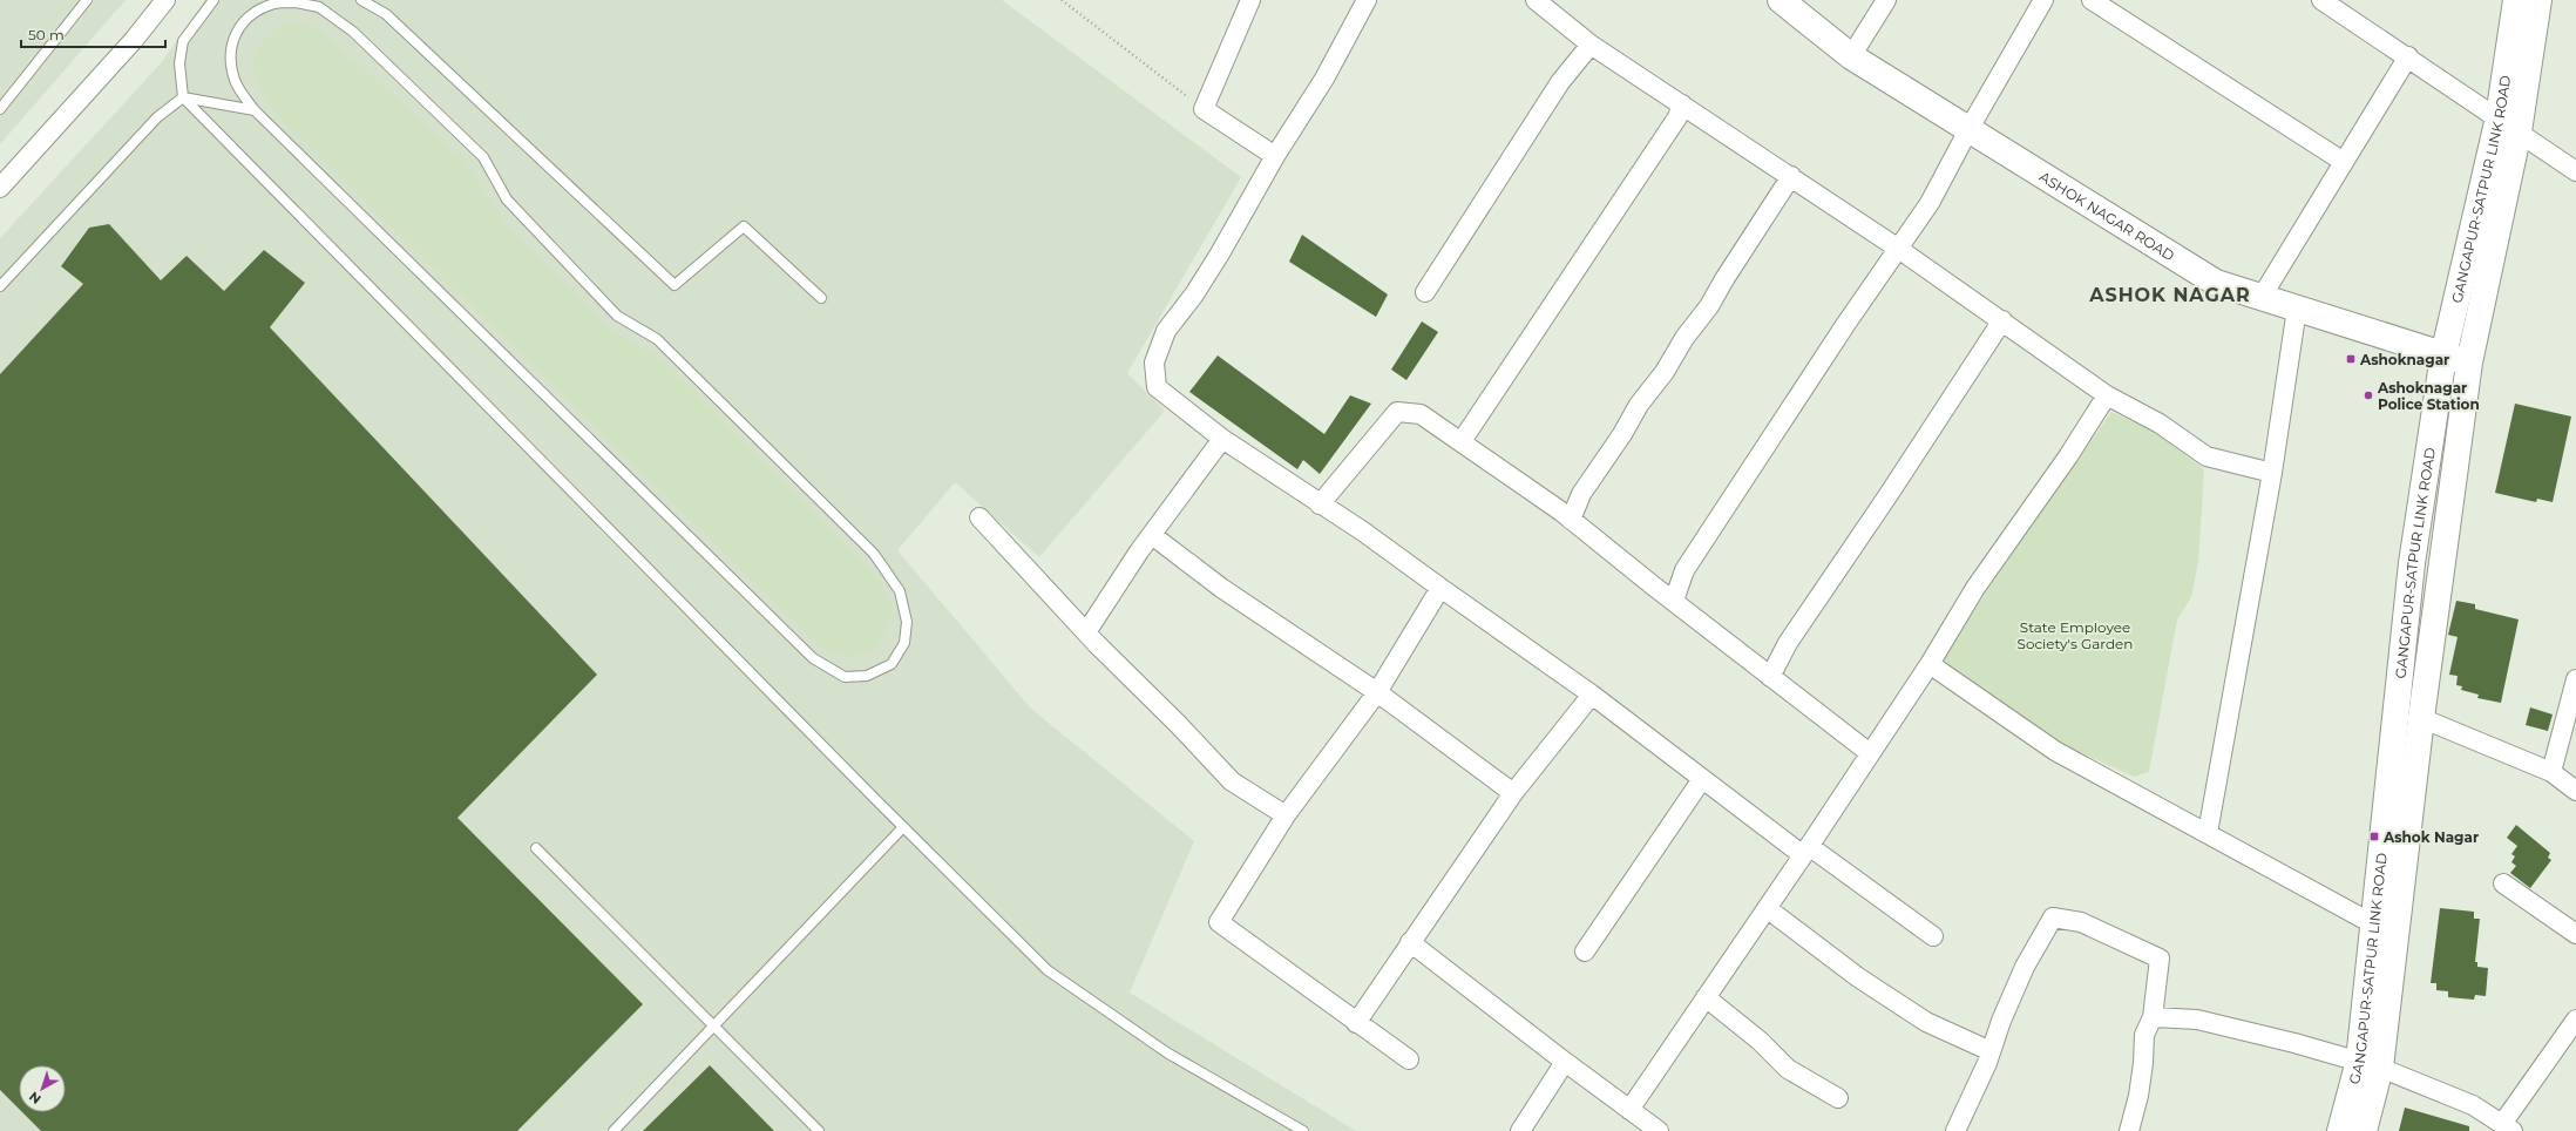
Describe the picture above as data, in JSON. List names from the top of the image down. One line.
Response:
{"streets":{"main road":["GANGAPUR-SATPUR LINK ROAD","ASHOK NAGAR ROAD"]},"crossings":[["GANGAPUR-SATPUR LINK ROAD","ASHOK NAGAR ROAD"]],"districts":["ASHOK NAGAR"],"parks":["State Employee Society's Garden"],"places":{"transit":["Ashoknagar","Ashok Nagar"],"other":["Ashoknagar Police Station"]},"scale_bar":"50 m","north":"bottom left"}
